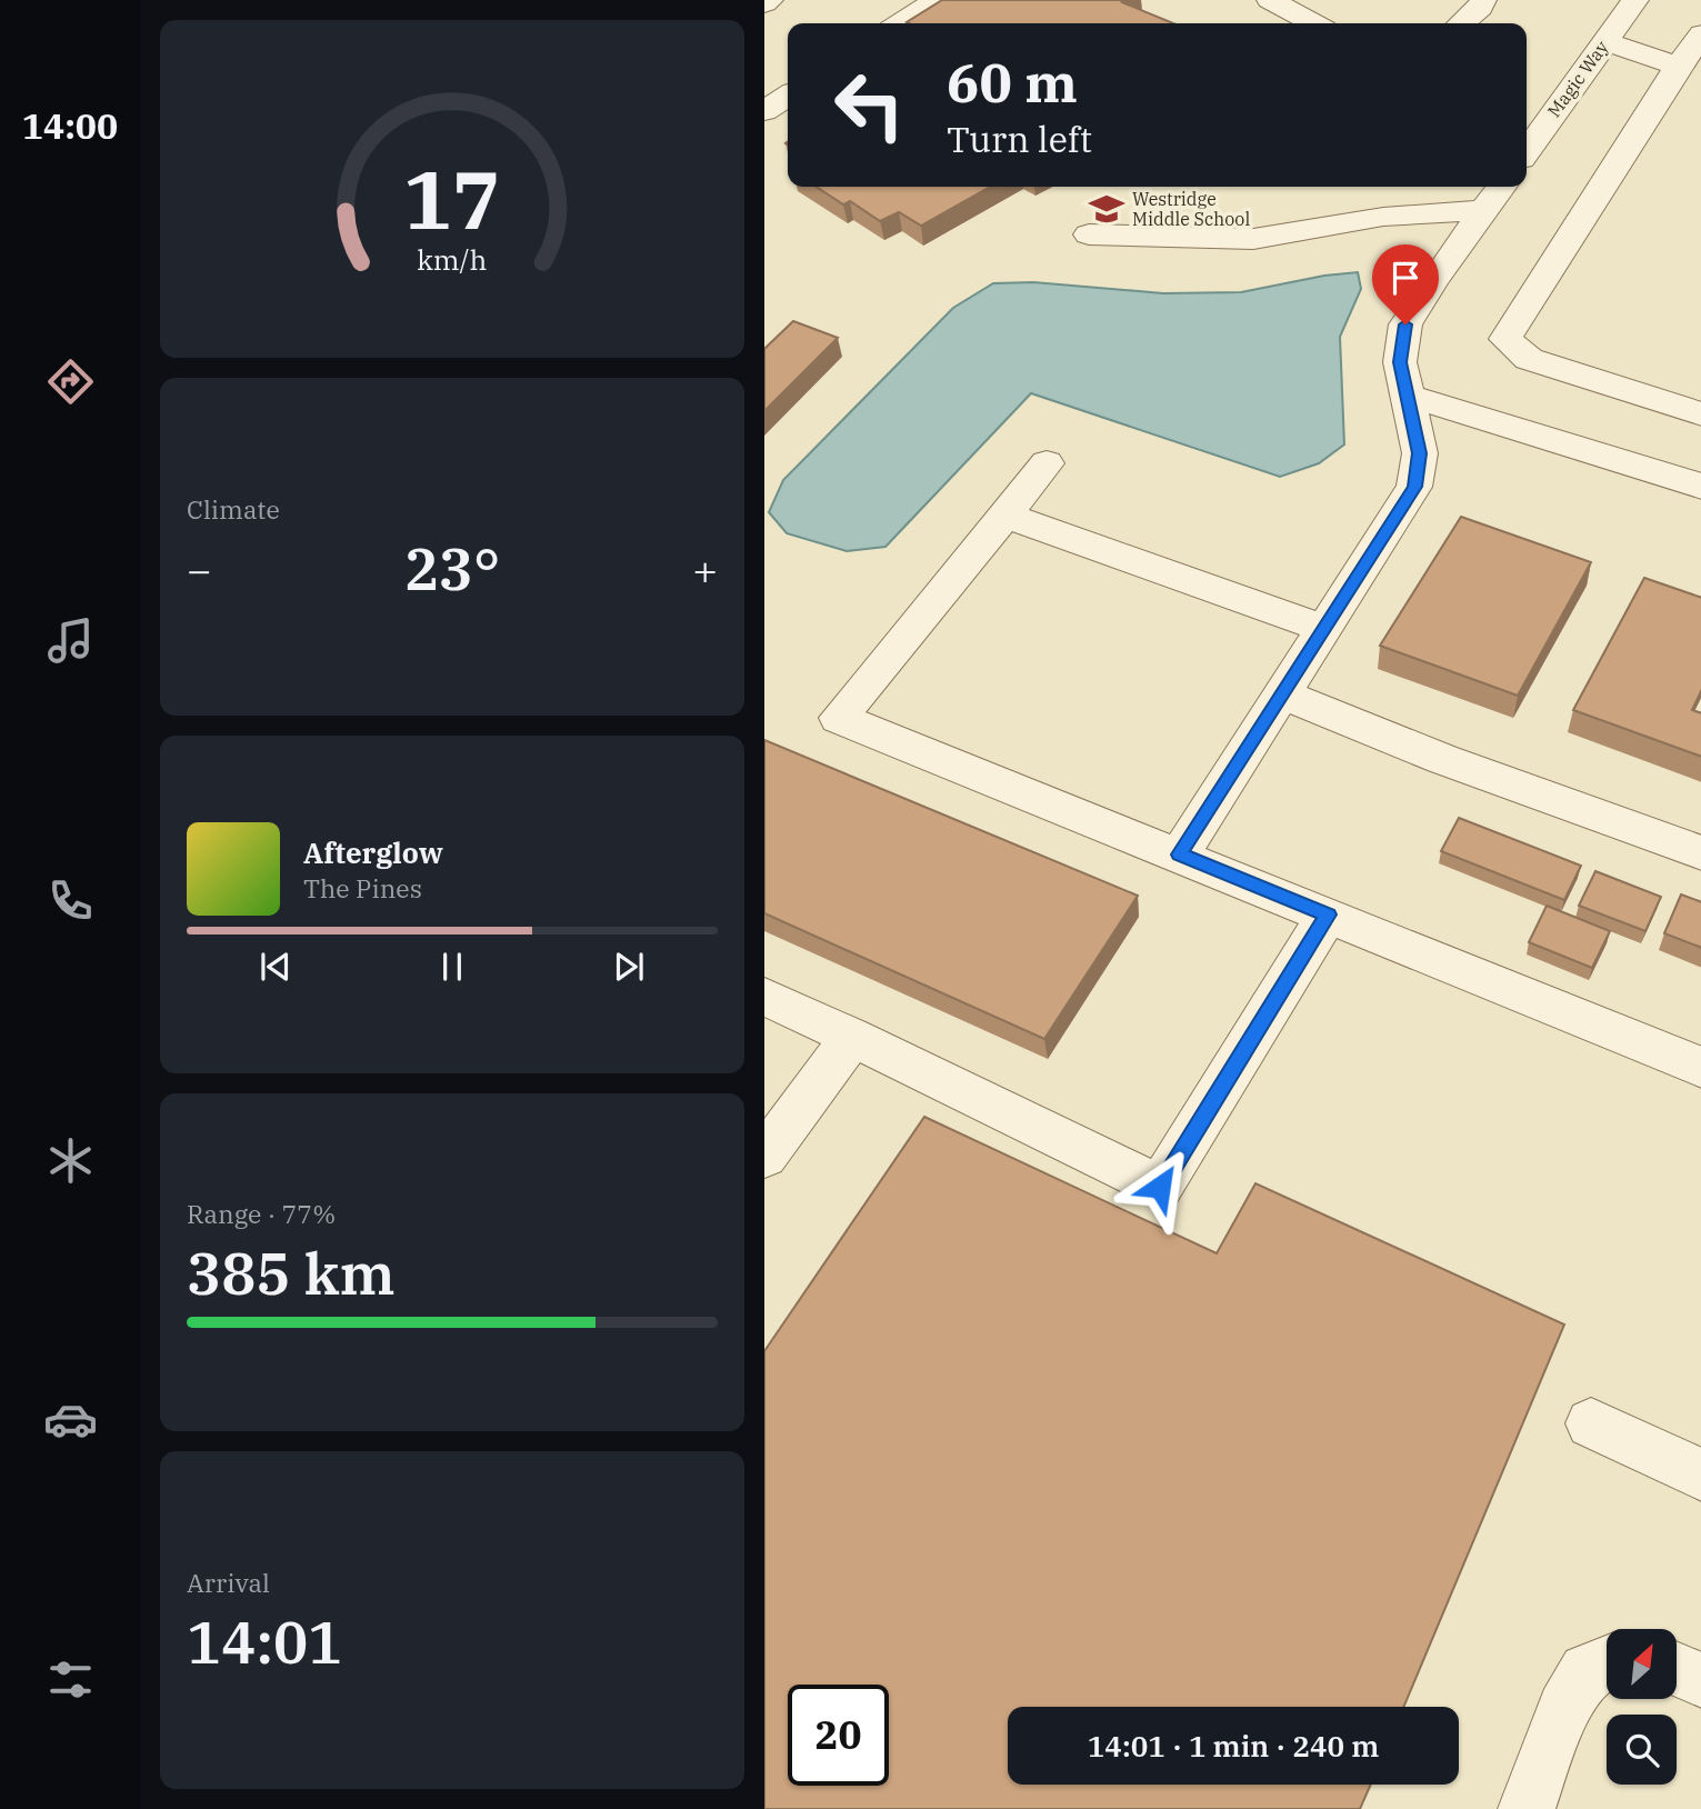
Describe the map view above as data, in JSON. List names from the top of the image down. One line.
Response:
{"streets":{"street":["Magic Way"]},"places":{"school or university":["Westridge Middle School"]},"north":"top right","page":{"tabs":"14:00","turn":["60 m","Turn left"],"tile":["Climate",["Range · 77%","385 km"],["Arrival","14:01"]],"heat":["−","23°","+"],"song":["Afterglow","The Pines"],"limit":"20","trip":"14:01 · 1 min · 240 m","gauge":["17","km/h"]}}
